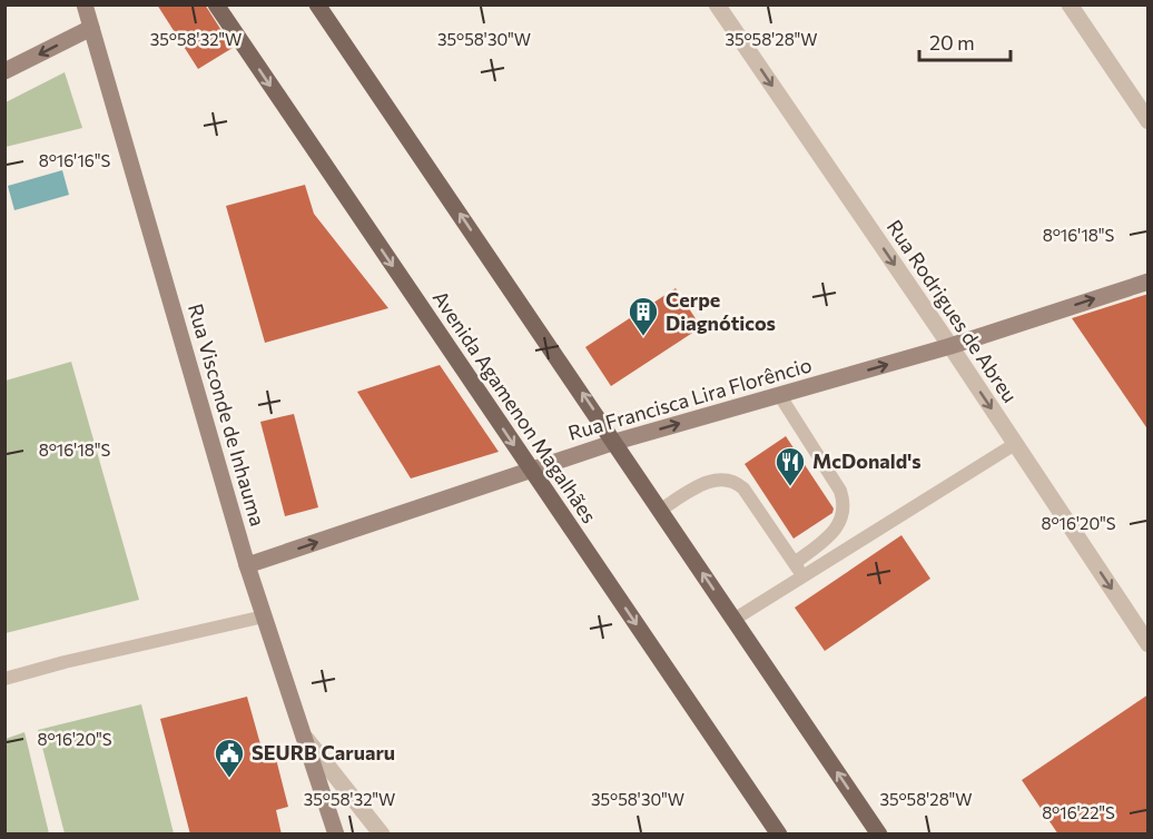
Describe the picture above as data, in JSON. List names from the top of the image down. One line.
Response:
{"streets":{"main road":["Avenida Agamenon Magalhães"],"street":["Rua Rodrigues de Abreu","Rua Francisca Lira Florêncio","Rua Visconde de Inhauma"]},"crossings":[["Rua Rodrigues de Abreu","Rua Francisca Lira Florêncio"],["Rua Francisca Lira Florêncio","Avenida Agamenon Magalhães"],["Rua Francisca Lira Florêncio","Rua Visconde de Inhauma"]],"one_way":["Rua Rodrigues de Abreu","Rua Francisca Lira Florêncio"],"places":{"building":["Cerpe Diagnóticos"],"restaurant":["McDonald's"],"public building":["SEURB Caruaru"]},"scale_bar":"20 m","coordinates":["35°58'32\"W","35°58'30\"W","35°58'28\"W","8°16'16\"S","8°16'18\"S","8°16'20\"S","8°16'22\"S"]}
